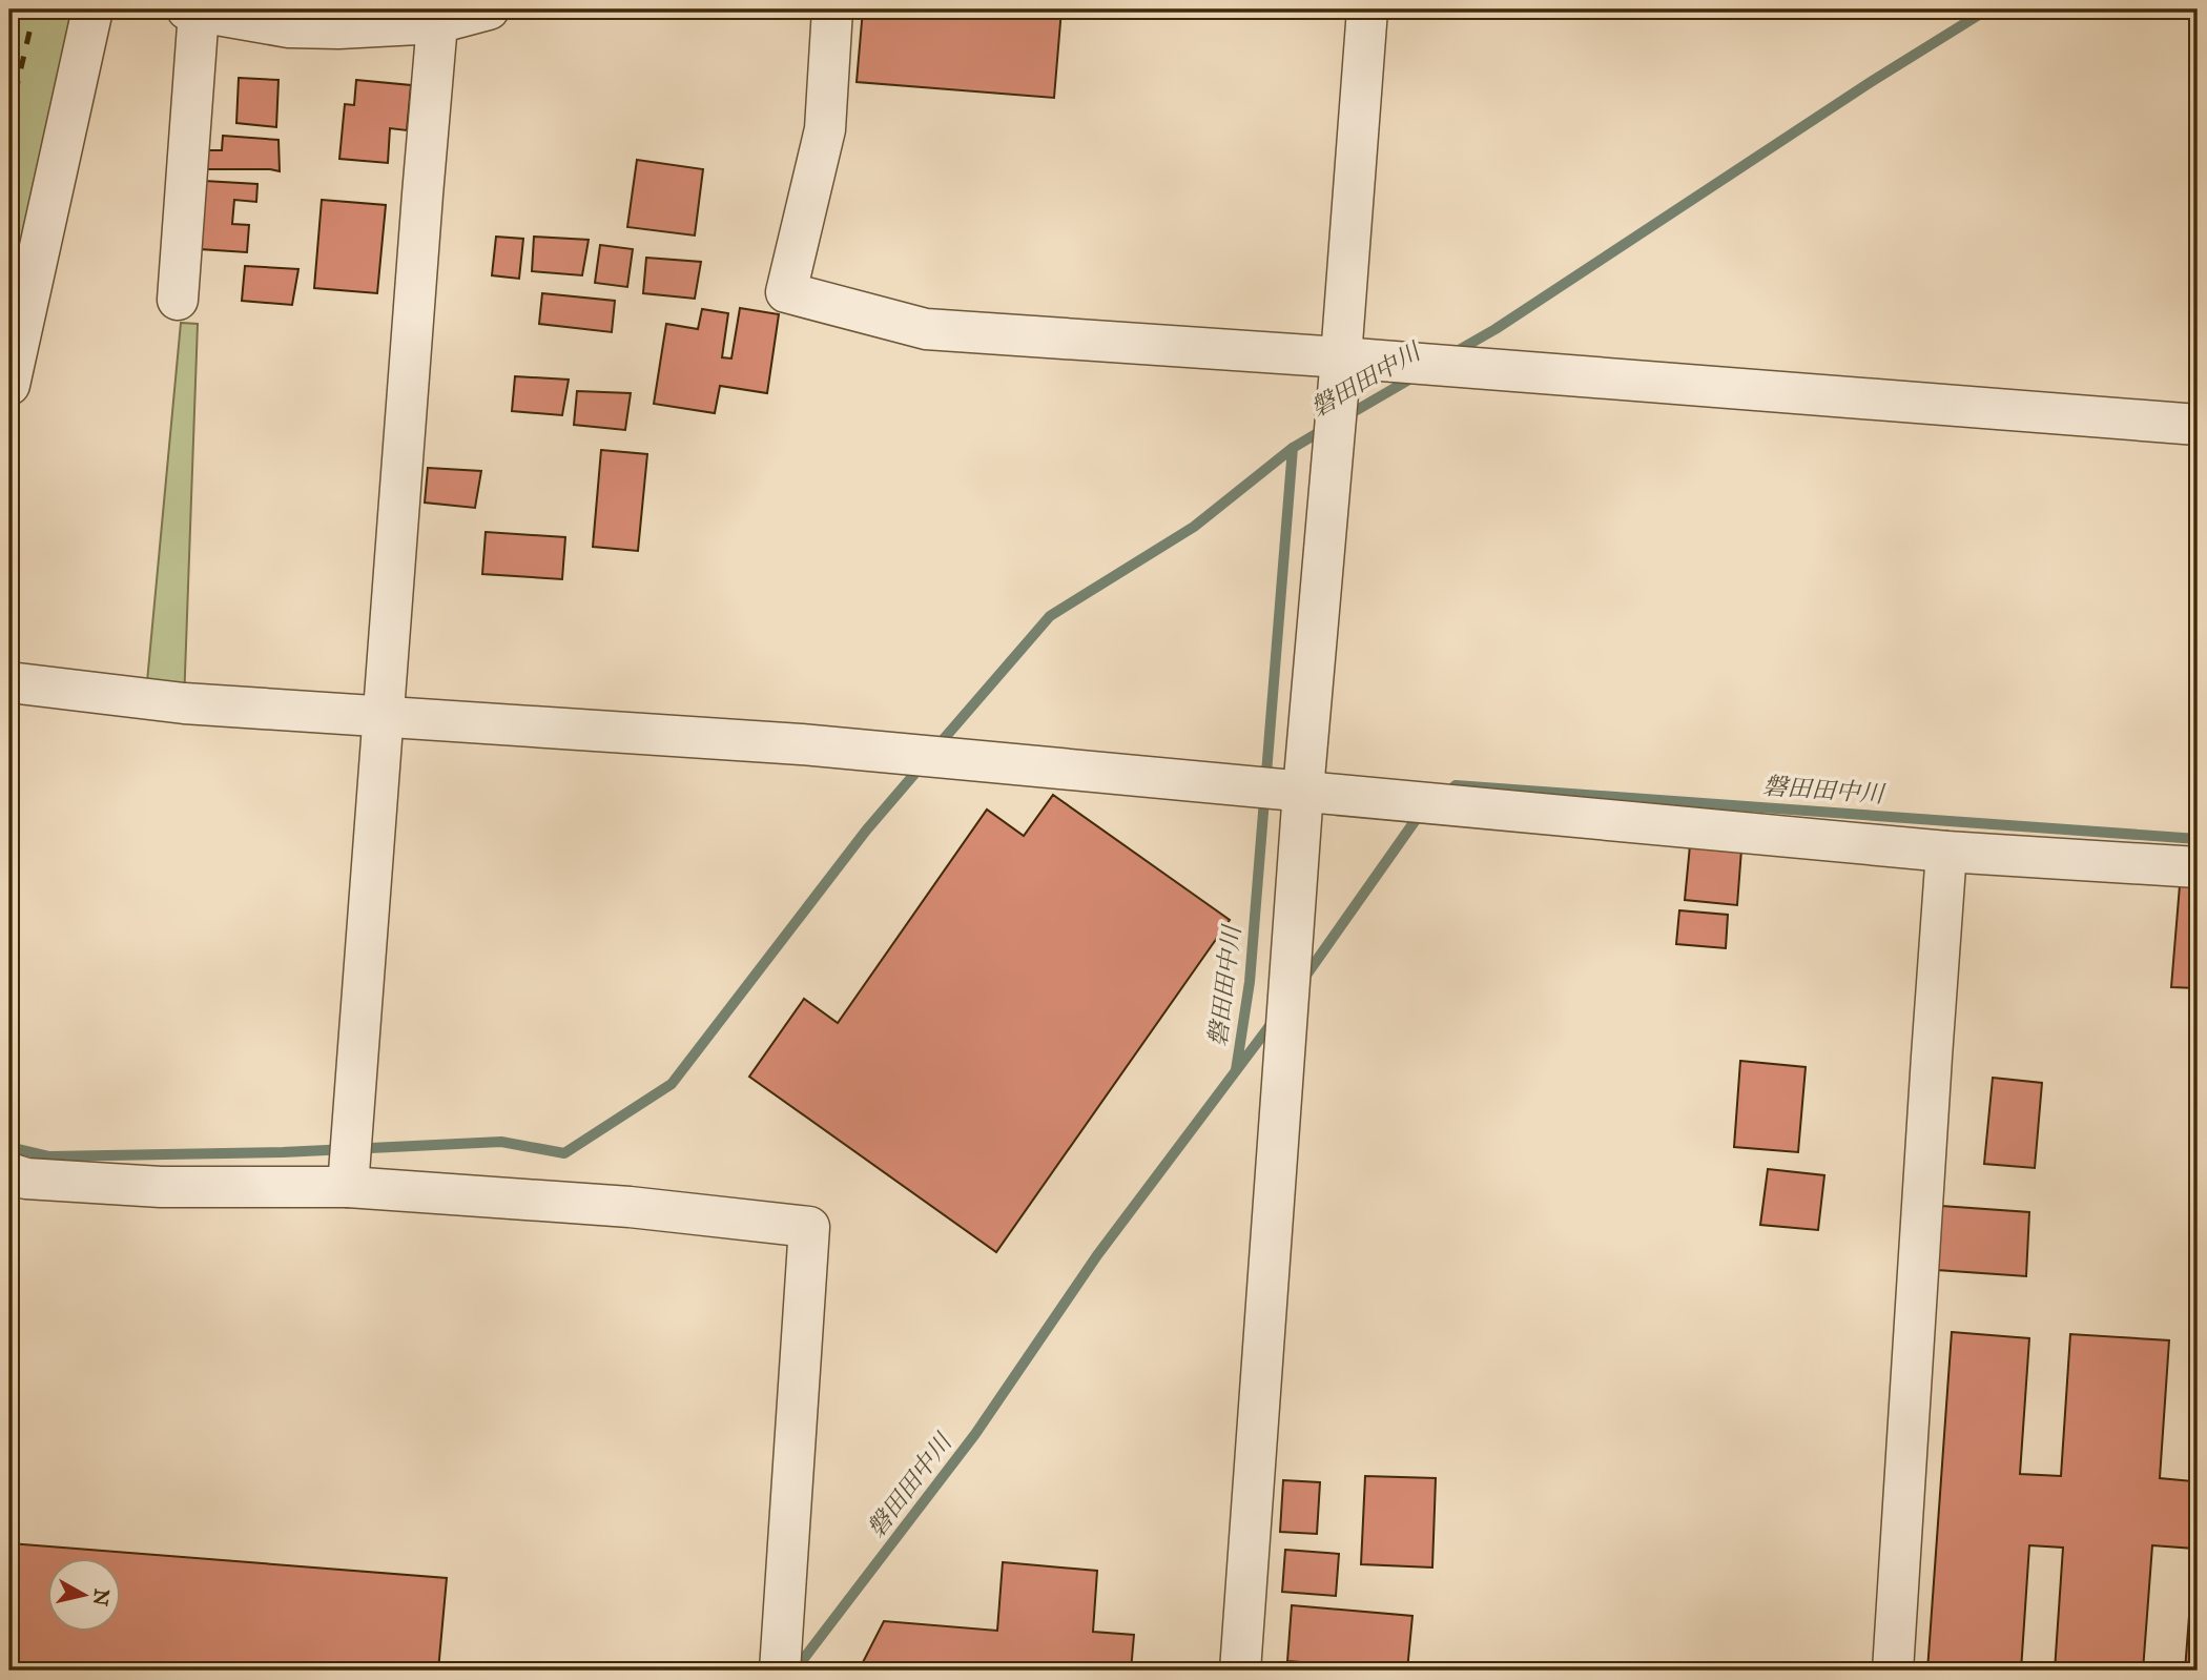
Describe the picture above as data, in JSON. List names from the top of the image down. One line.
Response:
{"water":["磐田田中川"],"north":"right"}
